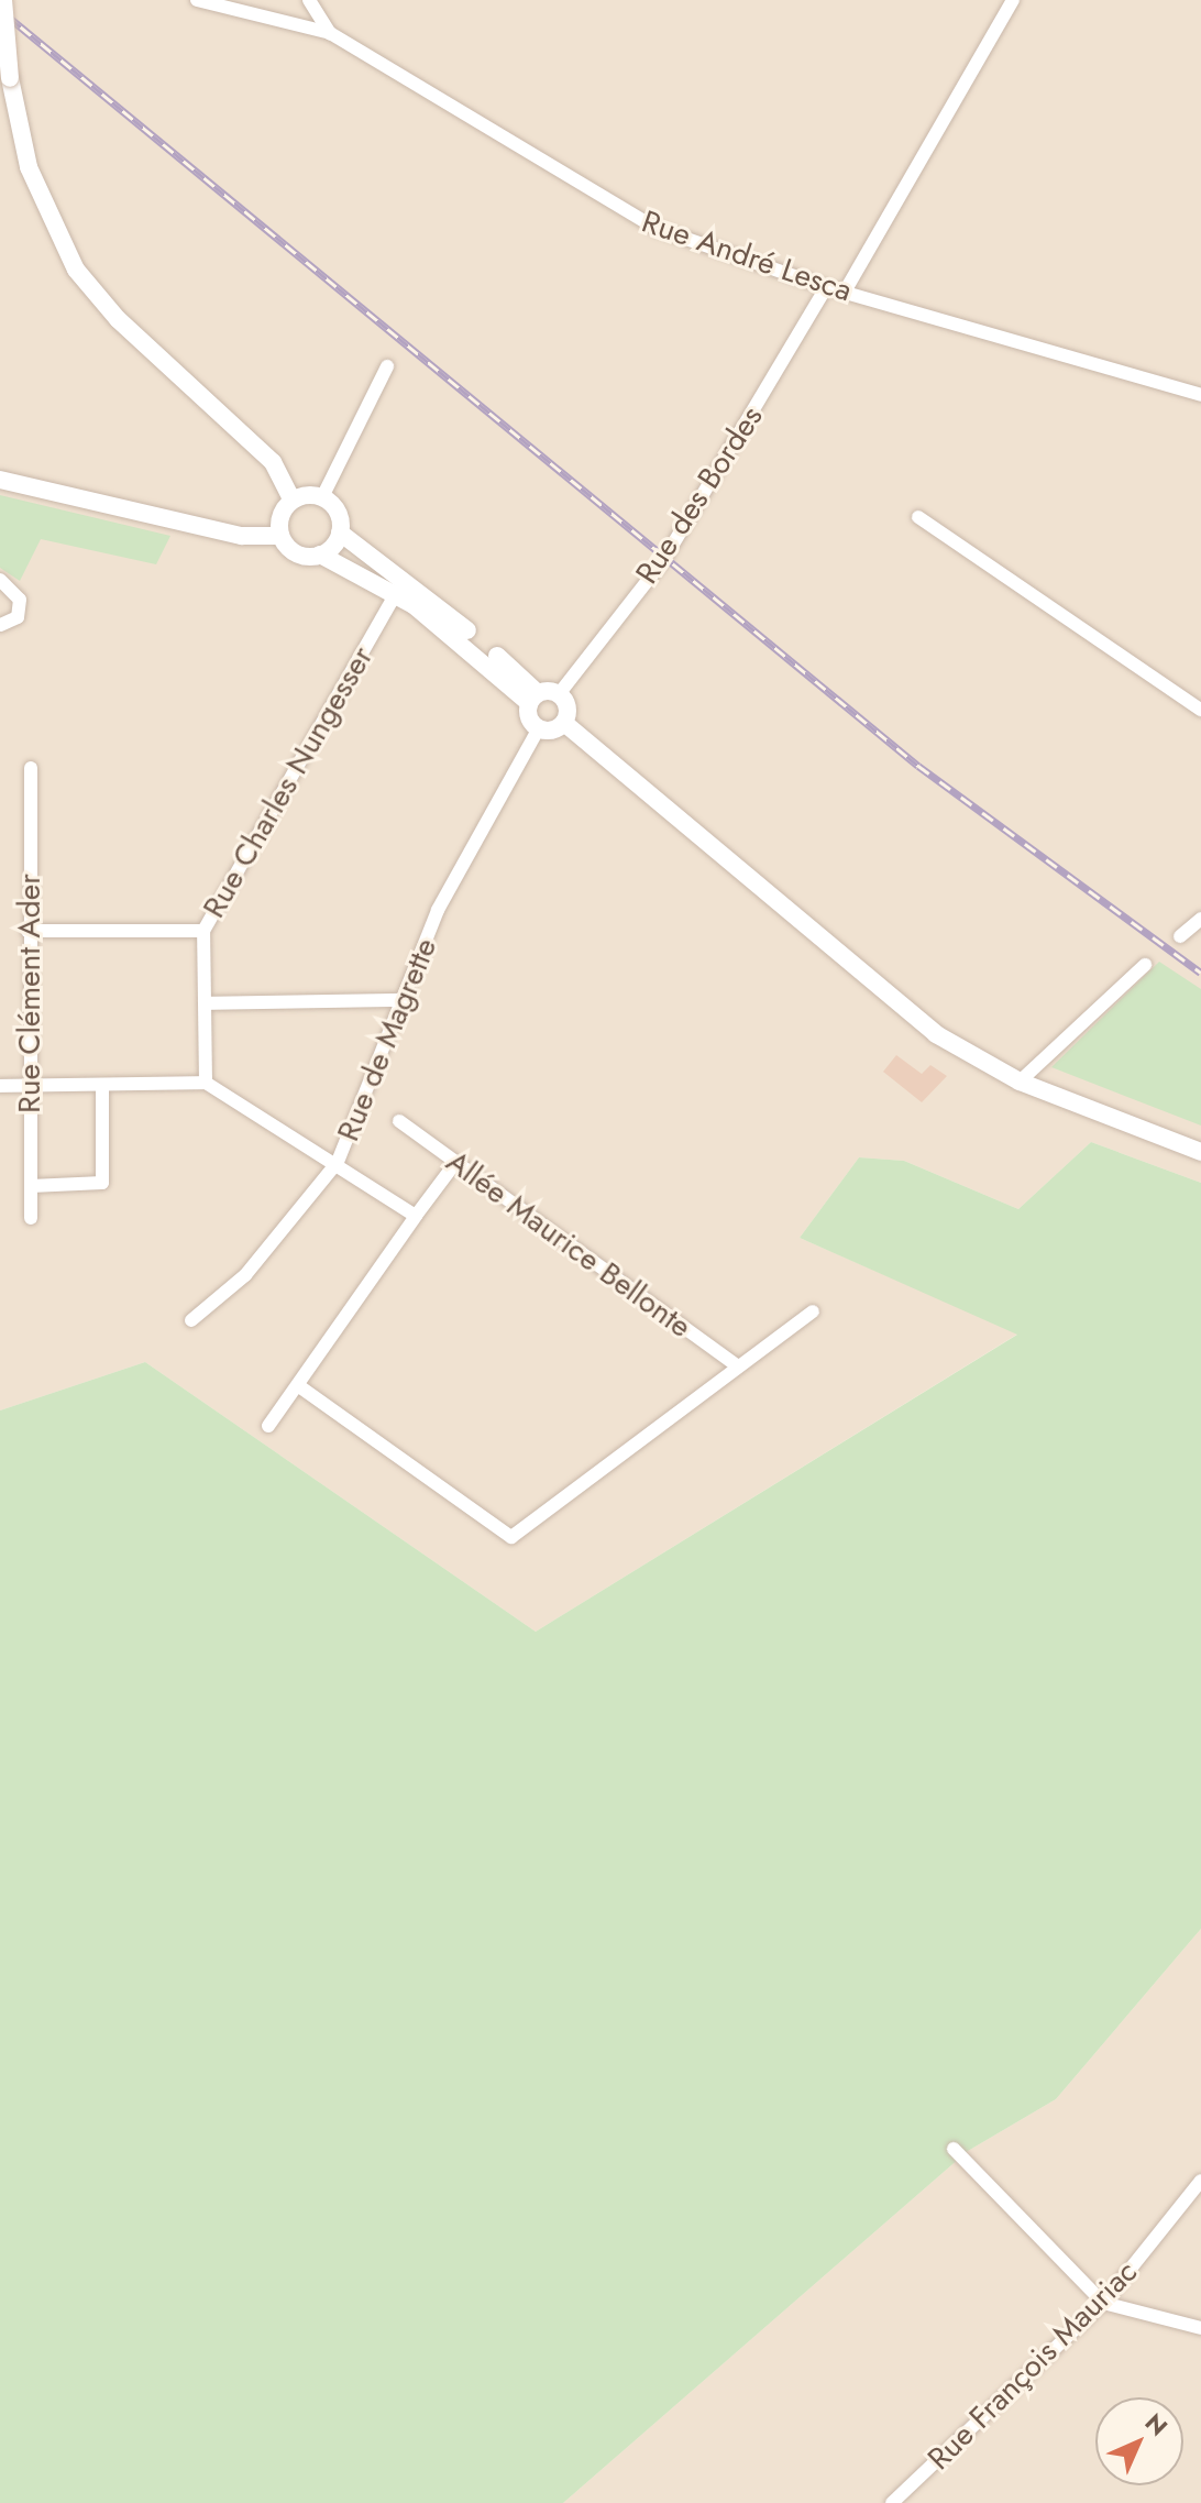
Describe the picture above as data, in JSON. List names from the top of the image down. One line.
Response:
{"streets":{"street":["Rue André Lesca","Rue des Bordes","Rue Charles Nungesser","Rue Clément Ader","Rue de Magrette","Allée Maurice Bellonte","Rue François Mauriac"]},"crossings":[["Rue André Lesca","Rue des Bordes"]],"north":"top right"}
